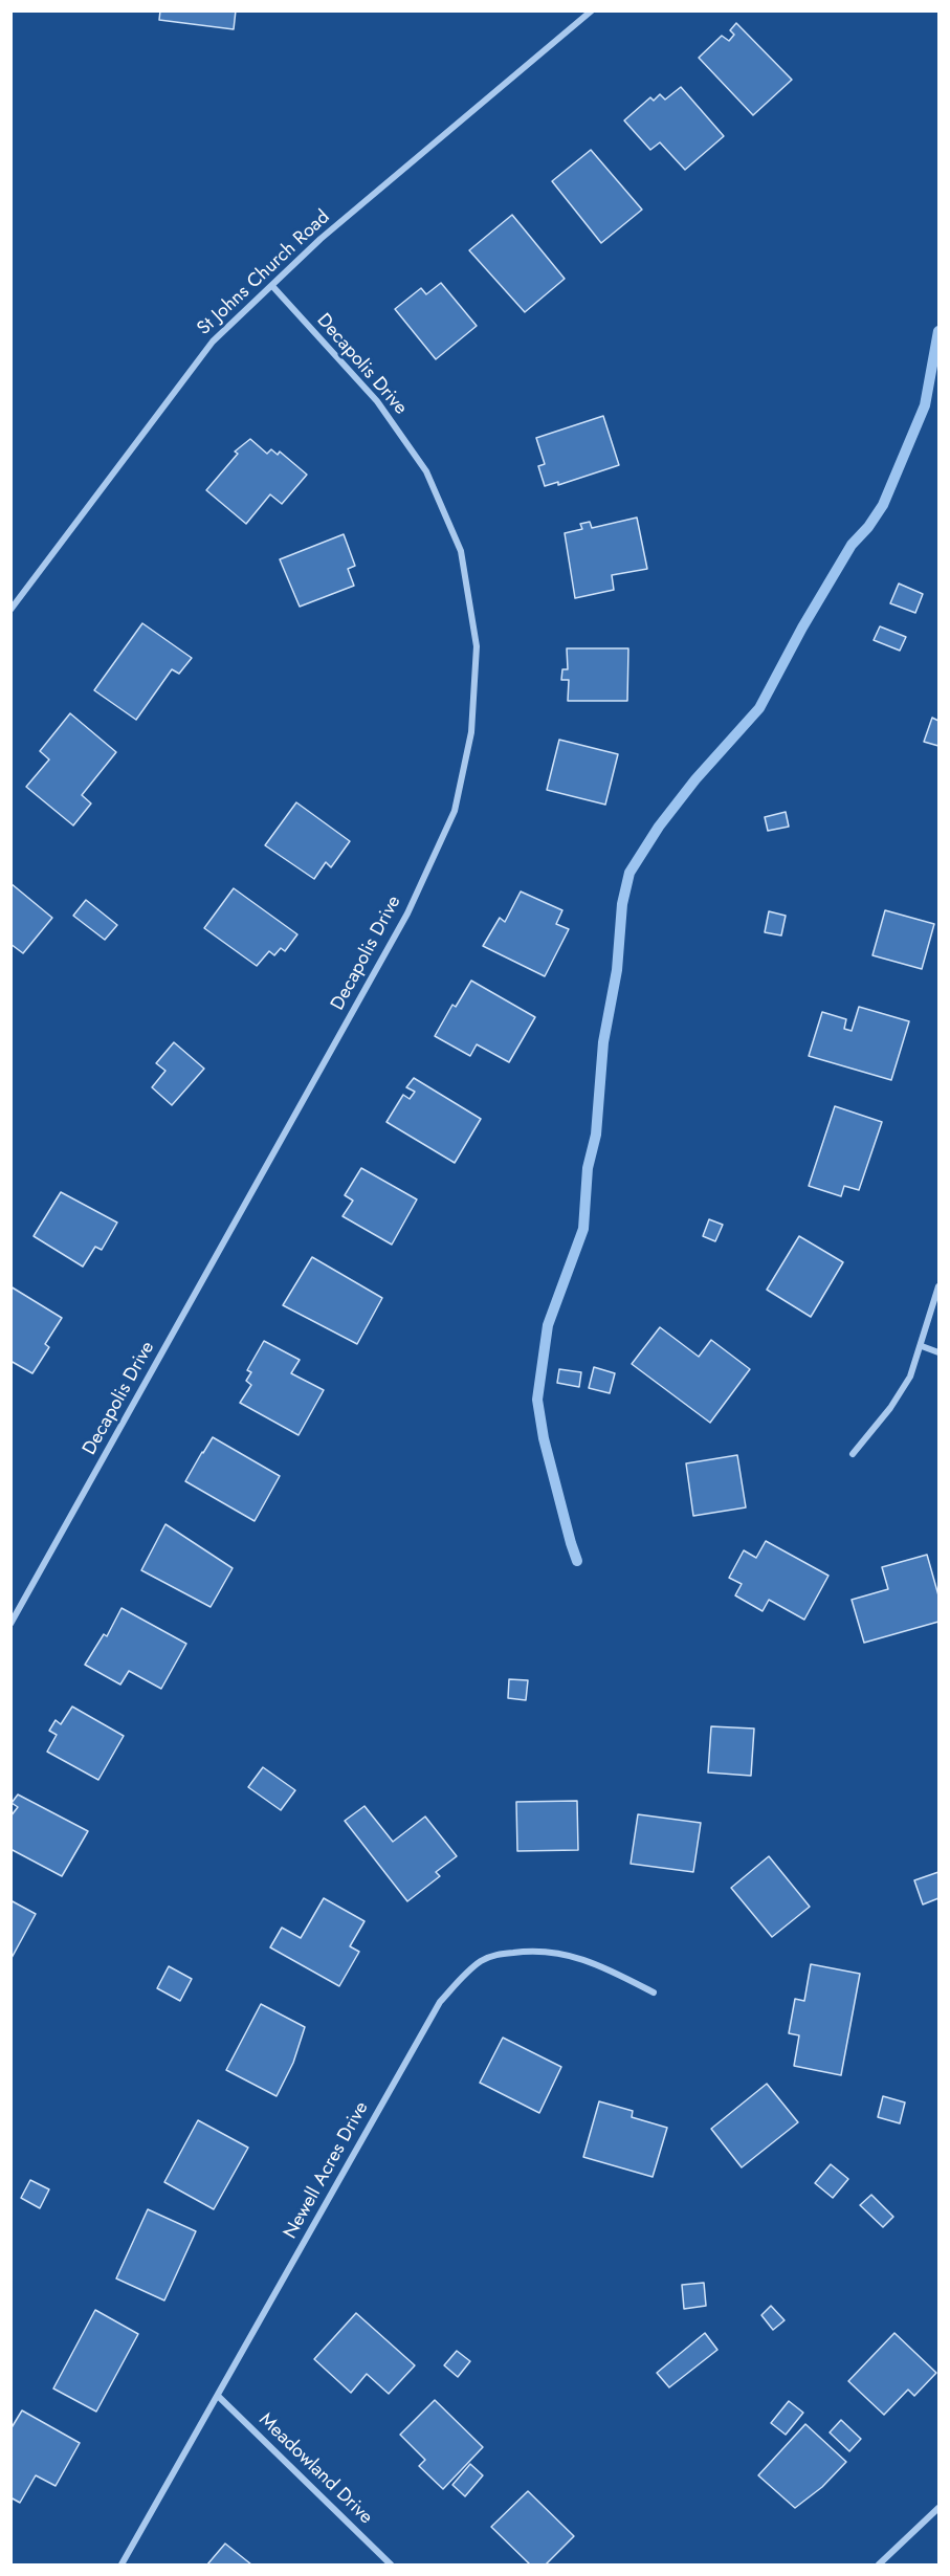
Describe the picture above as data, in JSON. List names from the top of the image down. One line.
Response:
{"streets":{"street":["St Johns Church Road","Decapolis Drive","Newell Acres Drive","Meadowland Drive"]},"crossings":[["St Johns Church Road","Decapolis Drive"],["Newell Acres Drive","Meadowland Drive"]]}
